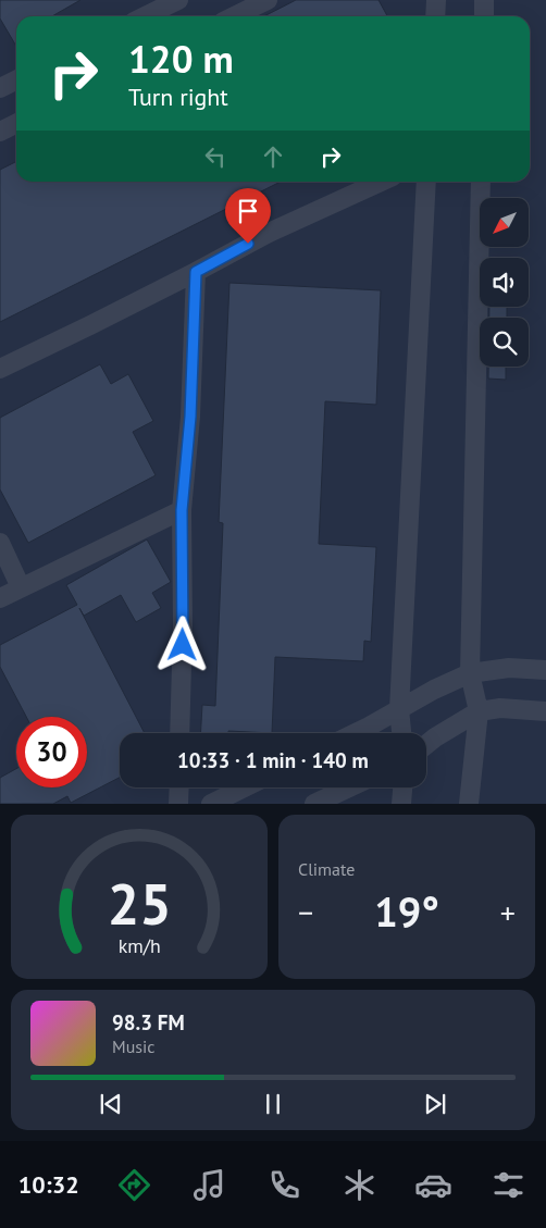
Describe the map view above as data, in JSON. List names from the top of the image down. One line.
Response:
{"north":"bottom left","page":{"turn":["120 m","Turn right"],"limit":"30","trip":"10:33 · 1 min · 140 m","tile":"Climate","heat":["−","19°","+"],"song":["98.3 FM","Music"],"tabs":"10:32","gauge":["25","km/h"]}}
